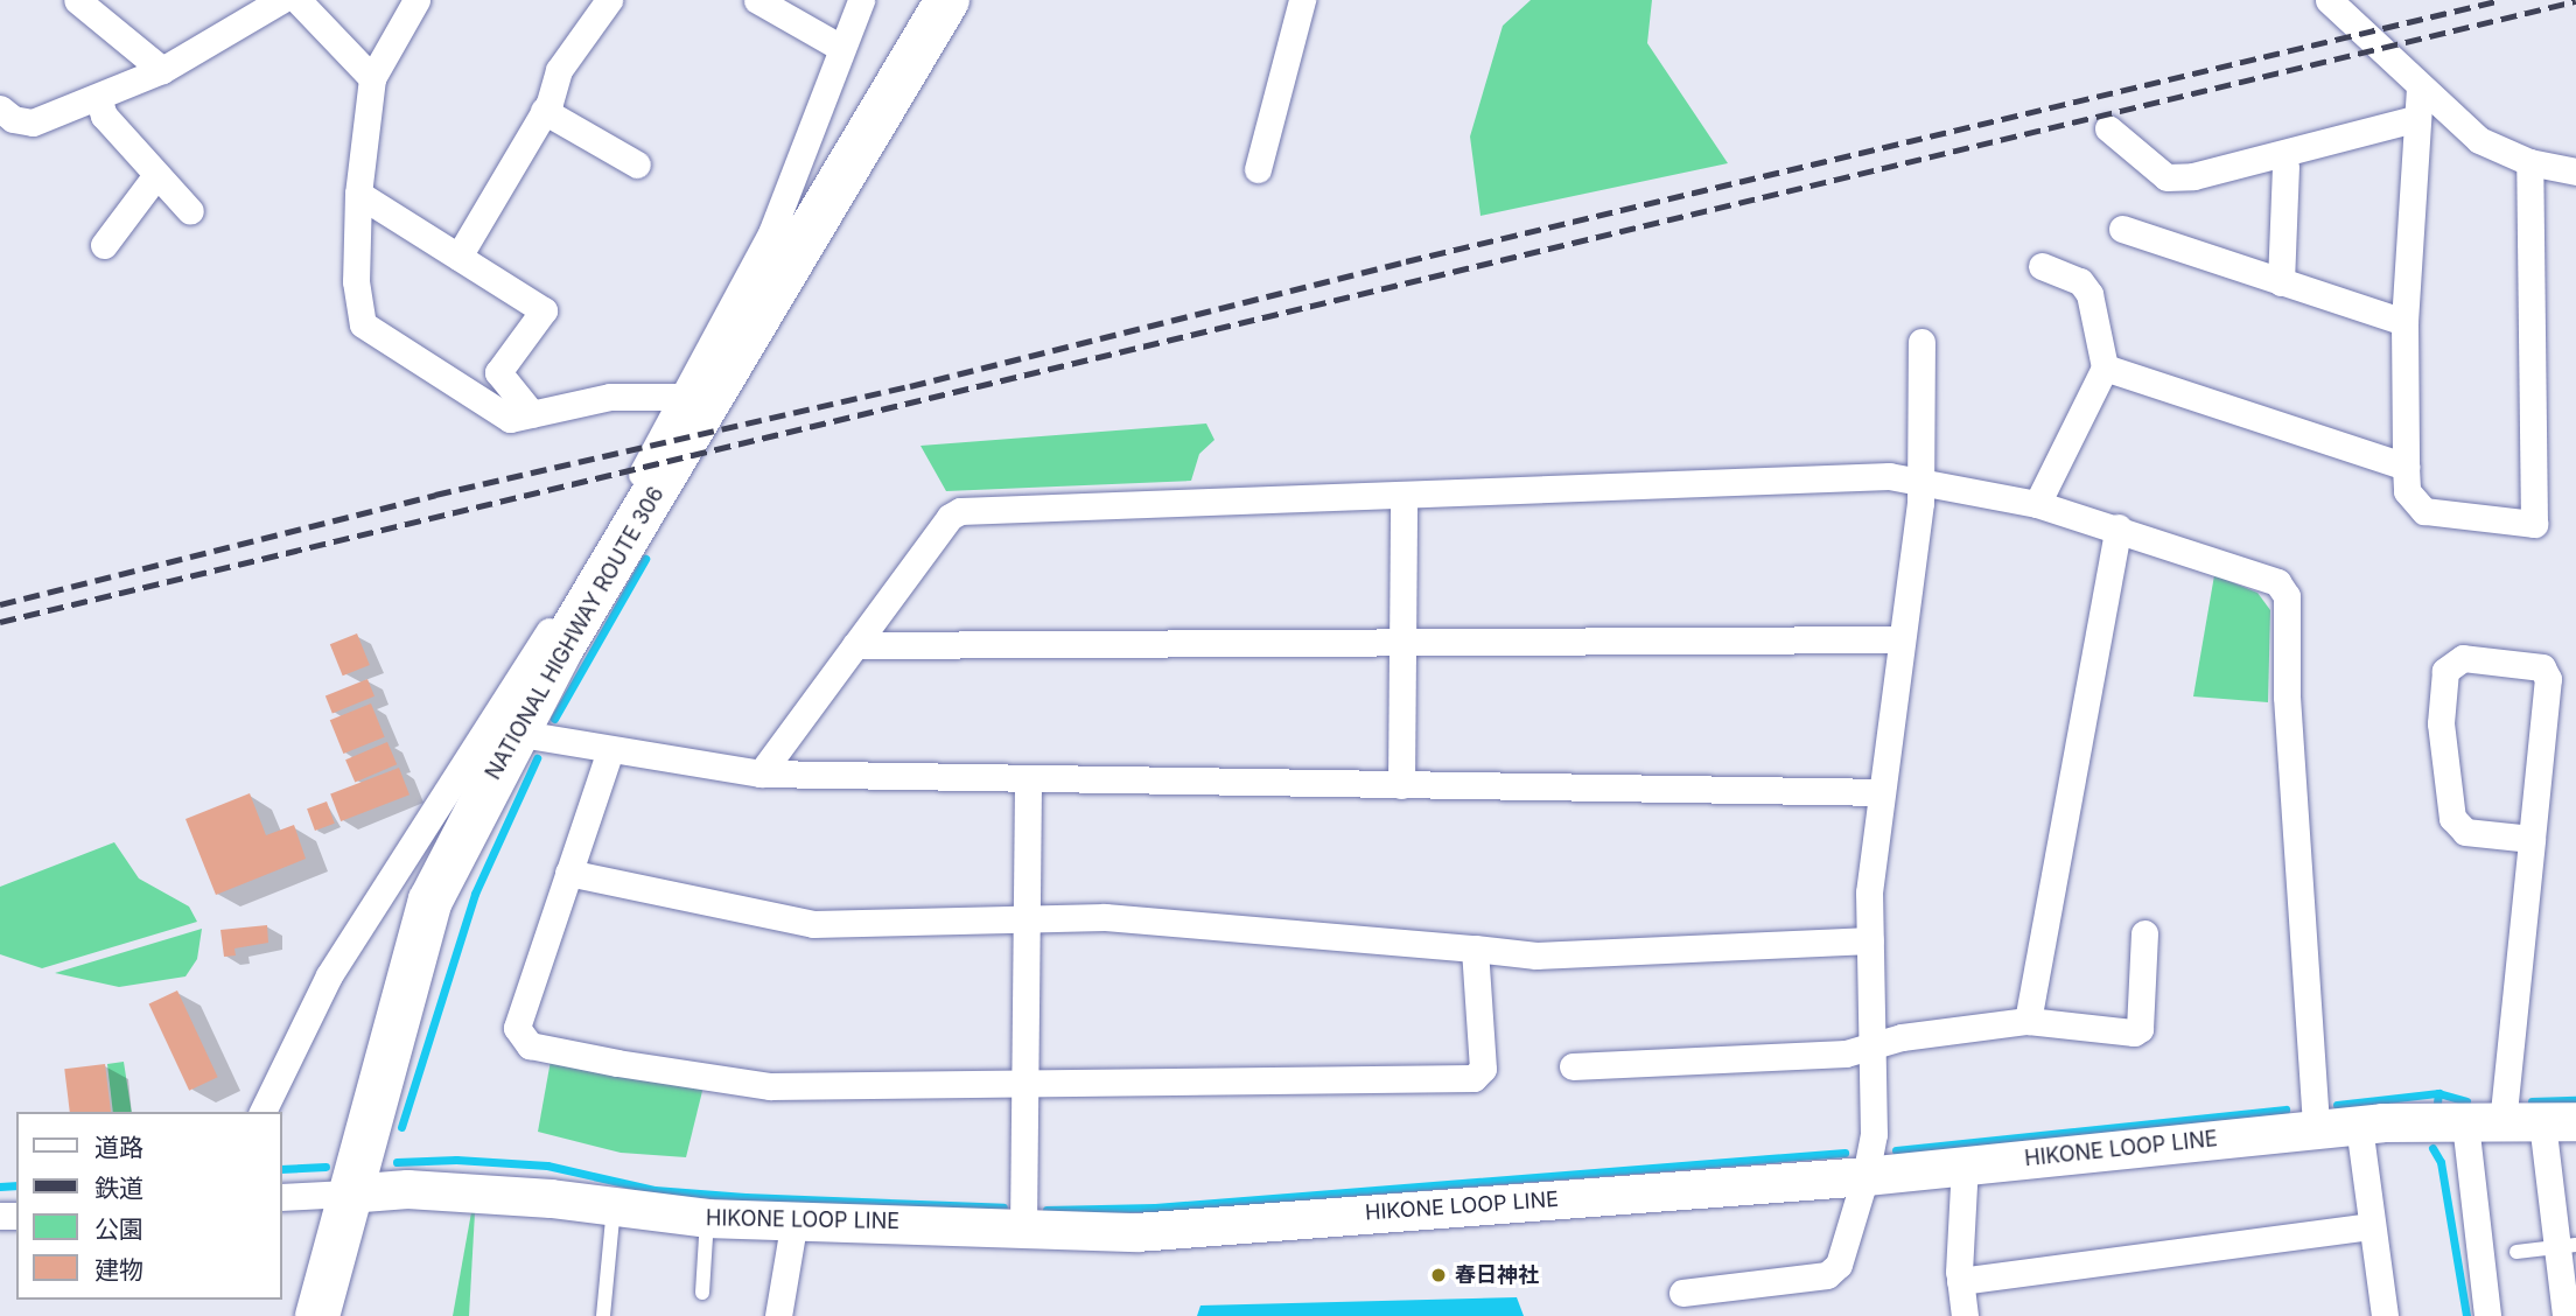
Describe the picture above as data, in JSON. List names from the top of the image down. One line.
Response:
{"streets":{"highway":["NATIONAL HIGHWAY ROUTE 306"],"main road":["HIKONE LOOP LINE"]},"crossings":[["NATIONAL HIGHWAY ROUTE 306","HIKONE LOOP LINE"]],"places":["春日神社"],"legend":["道路","鉄道","公園","建物"]}
